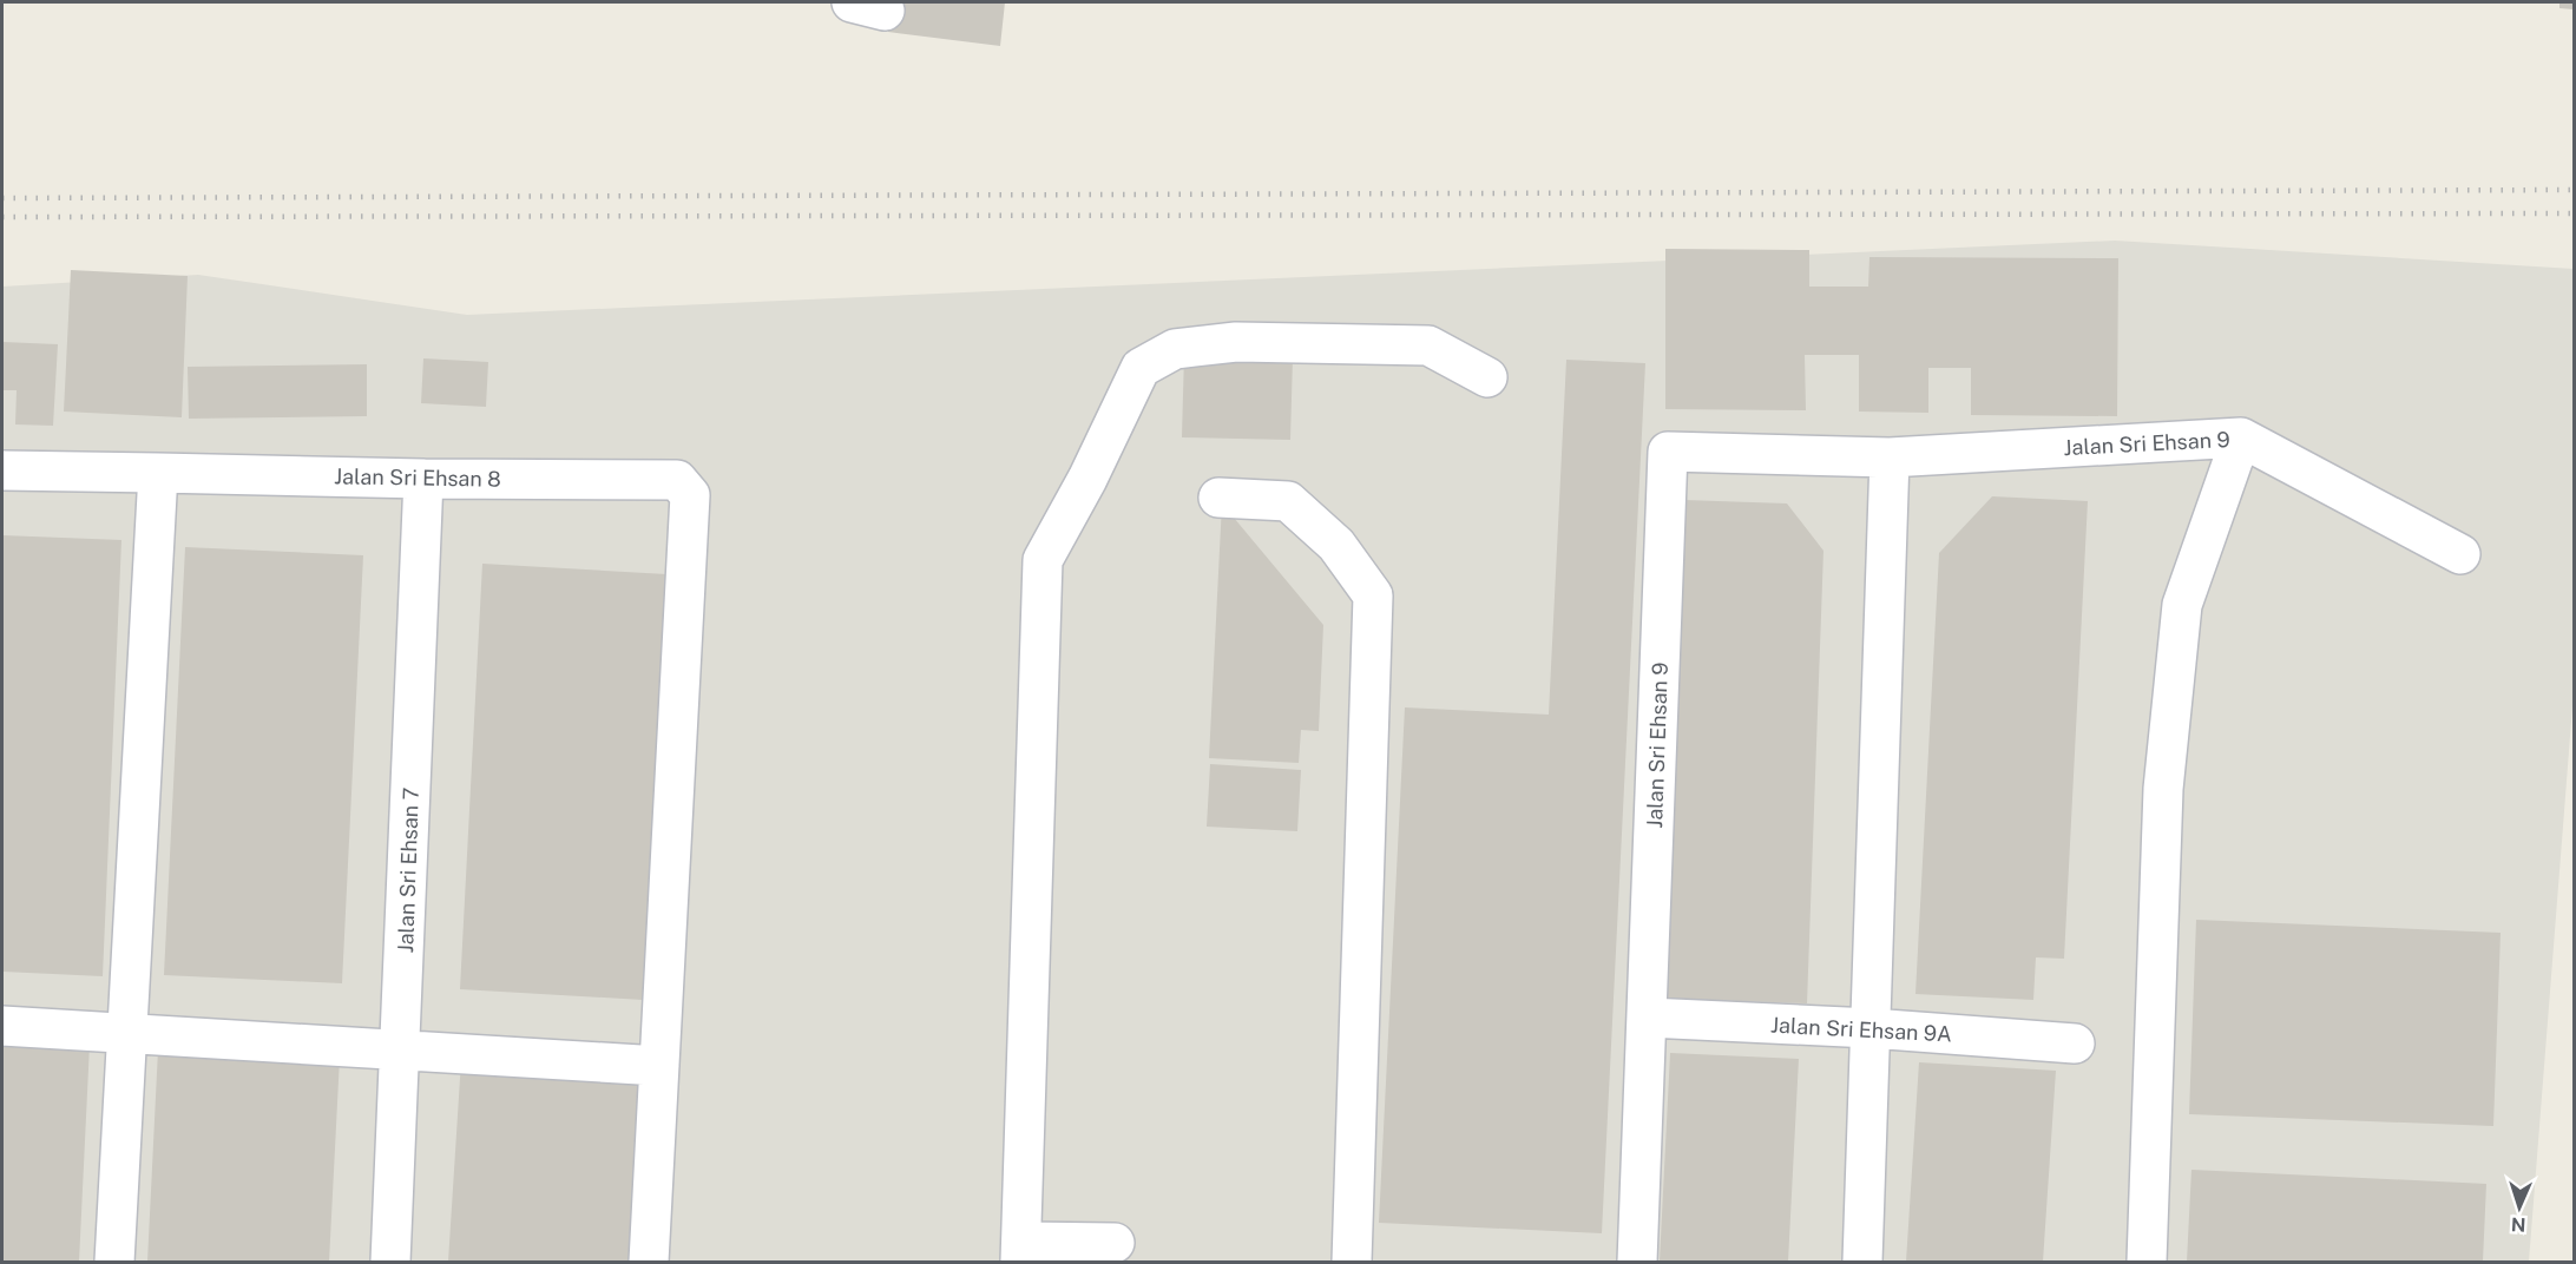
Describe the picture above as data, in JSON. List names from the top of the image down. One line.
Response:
{"streets":{"lane":["Jalan Sri Ehsan 9","Jalan Sri Ehsan 8","Jalan Sri Ehsan 7","Jalan Sri Ehsan 9A"]},"crossings":[["Jalan Sri Ehsan 9","Jalan Sri Ehsan 9A"],["Jalan Sri Ehsan 8","Jalan Sri Ehsan 7"]],"north":"bottom"}
